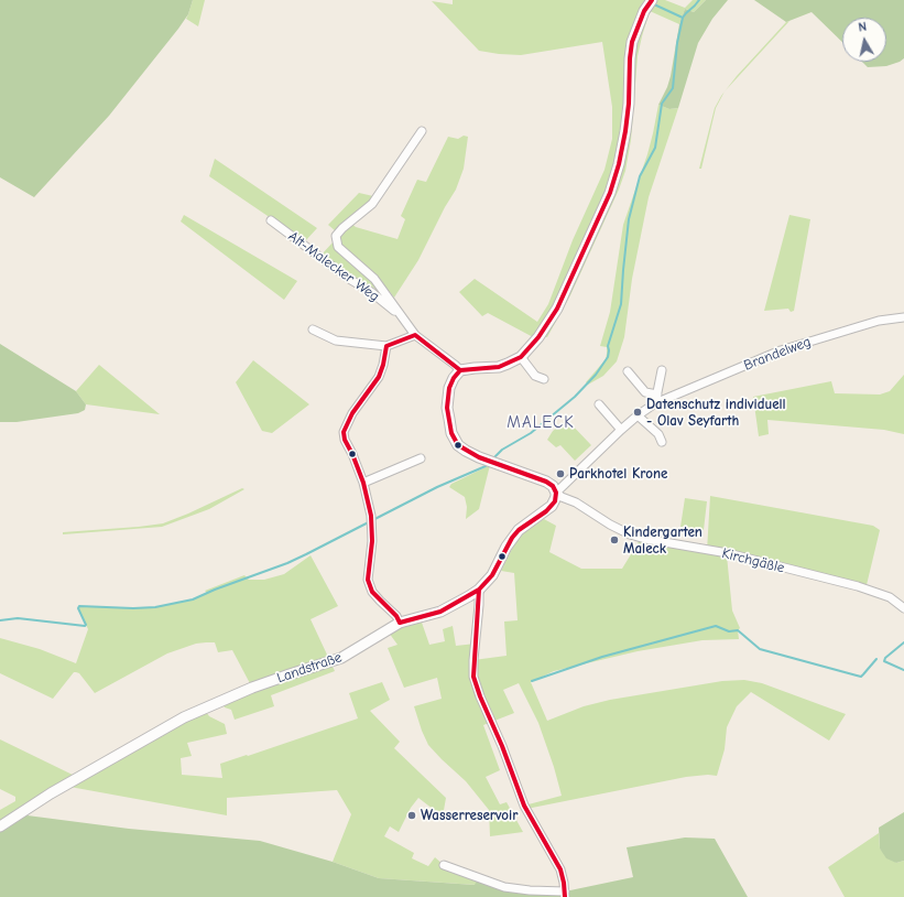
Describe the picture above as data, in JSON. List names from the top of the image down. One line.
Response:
{"streets":{"street":["Alt-Malecker Weg","Brandelweg","Kirchgäßle","Landstraße"]},"crossings":[["Brandelweg","Kirchgäßle"],["Brandelweg","Landstraße"],["Kirchgäßle","Landstraße"]],"districts":["MALECK"],"places":["Datenschutz individuell - Olav Seyfarth","Parkhotel Krone","Kindergarten Maleck","Wasserreservoir"],"north":"top"}
